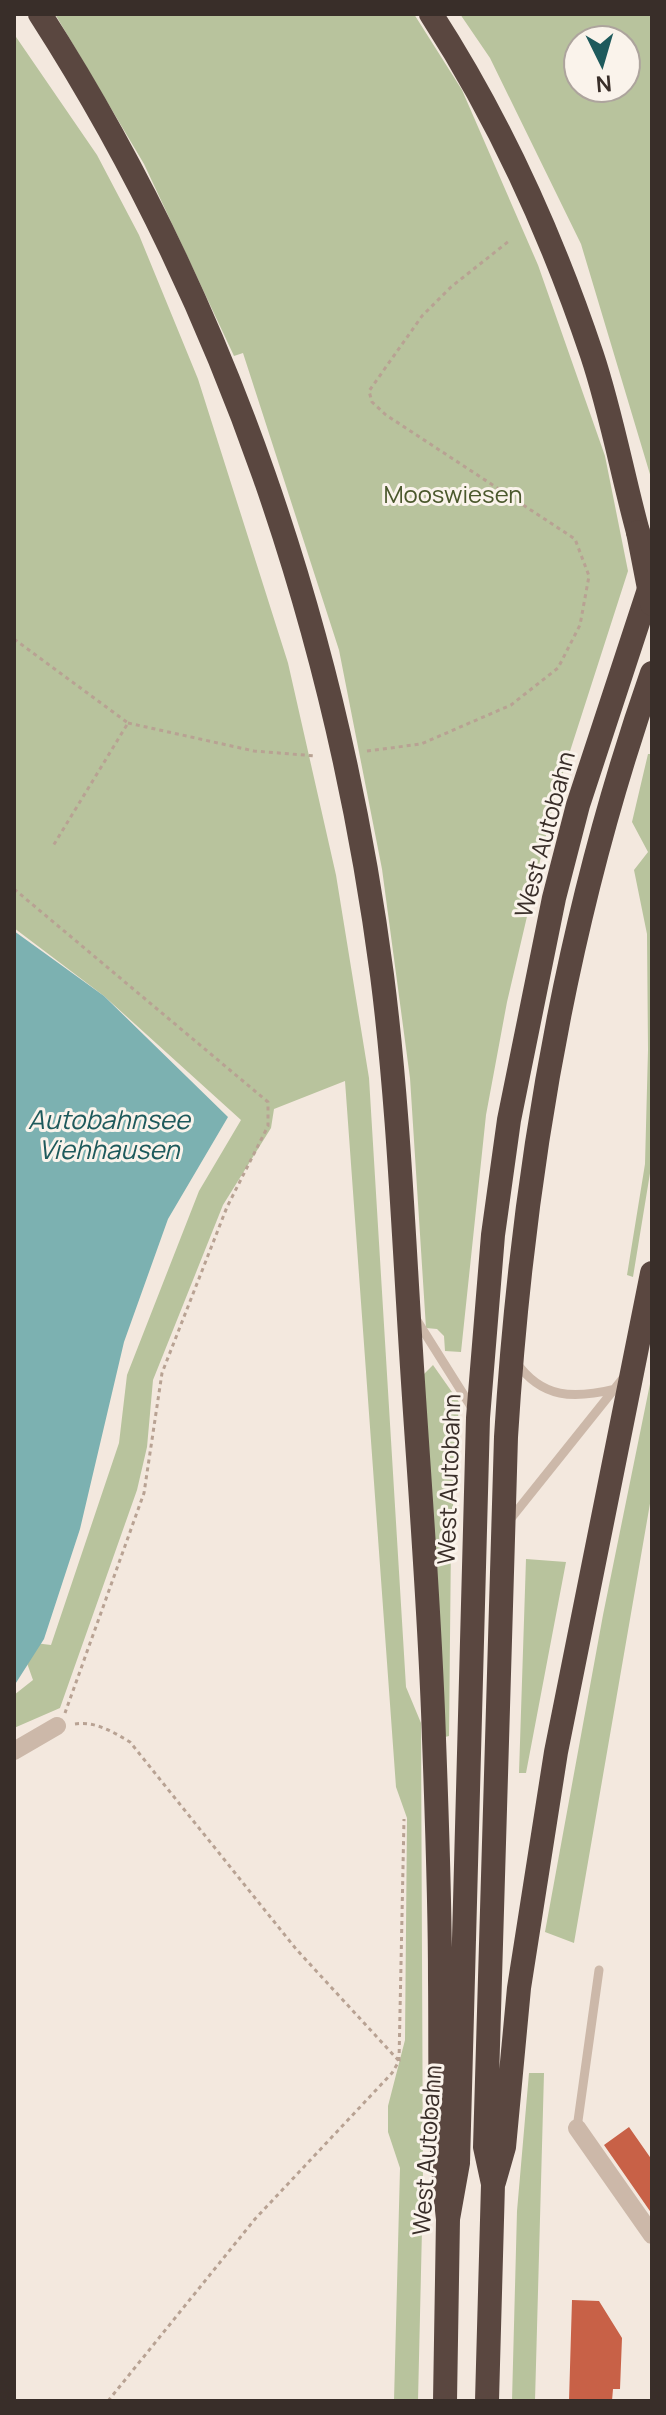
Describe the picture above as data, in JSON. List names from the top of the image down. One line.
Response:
{"streets":{"highway":["West Autobahn"]},"water":["Autobahnsee Viehhausen"],"parks":["Mooswiesen"],"north":"bottom"}
